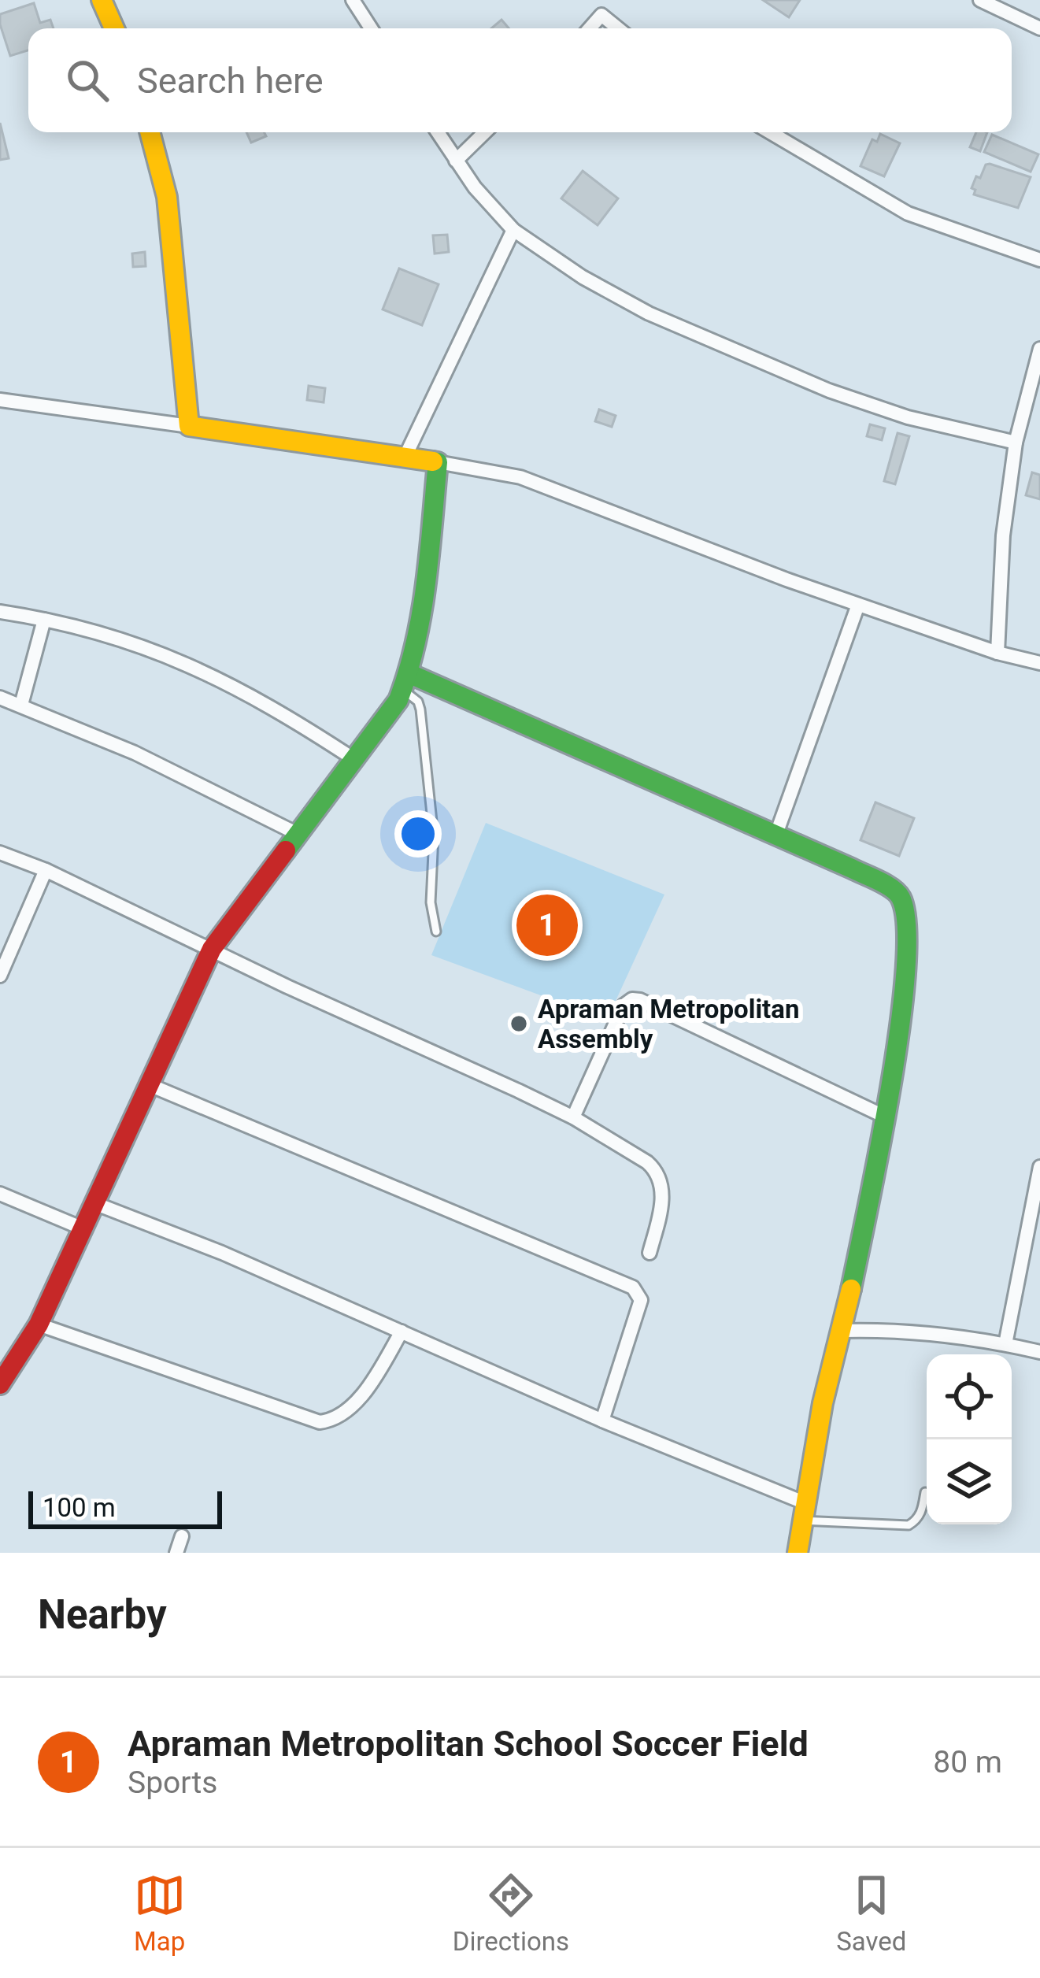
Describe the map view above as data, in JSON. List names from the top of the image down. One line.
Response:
{"places":["Apraman Metropolitan Assembly"],"scale_bar":"100 m","page":{"search":"Search here","pins":"1","scale":"100 m","heading":"Nearby","list":[{"mark":"1","name":"Apraman Metropolitan School Soccer Field","note":"Sports","value":"80 m"}],"nav":["Map","Directions","Saved"]}}
